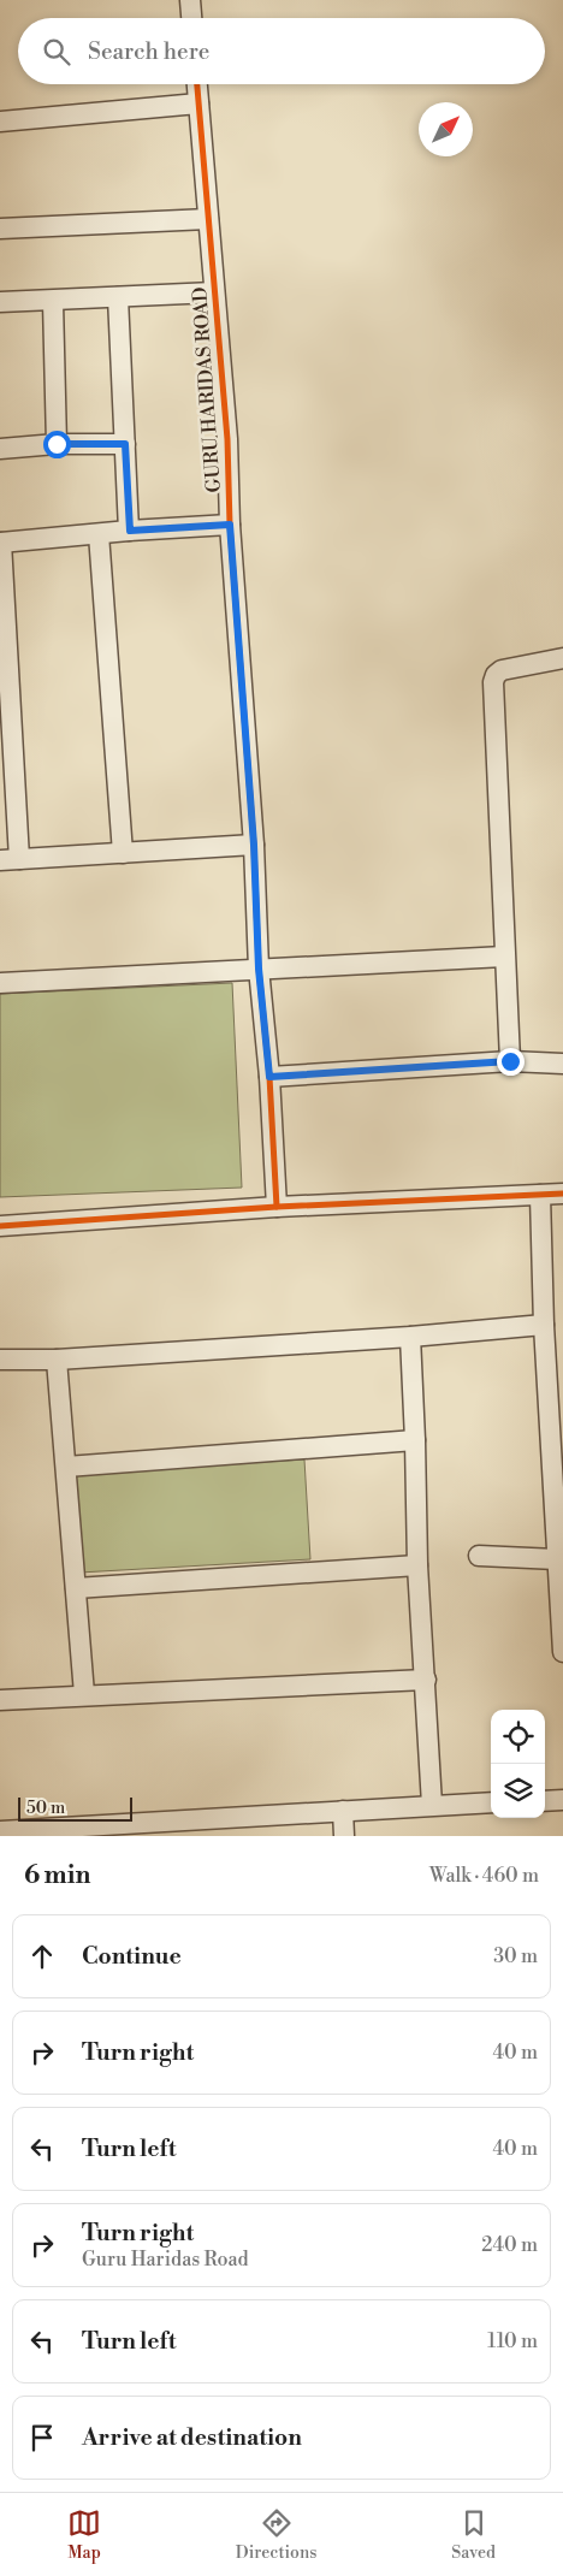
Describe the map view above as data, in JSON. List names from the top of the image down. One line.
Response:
{"streets":{"street":["GURU HARIDAS ROAD"]},"scale_bar":"50 m","north":"top right","page":{"search":"Search here","scale":"50 m","heading":["6 min","Walk · 460 m"],"list":[["Continue","30 m"],["Turn right","40 m"],["Turn left","40 m"],["Turn right","Guru Haridas Road","240 m"],["Turn left","110 m"],"Arrive at destination"],"nav":["Map","Directions","Saved"]}}
